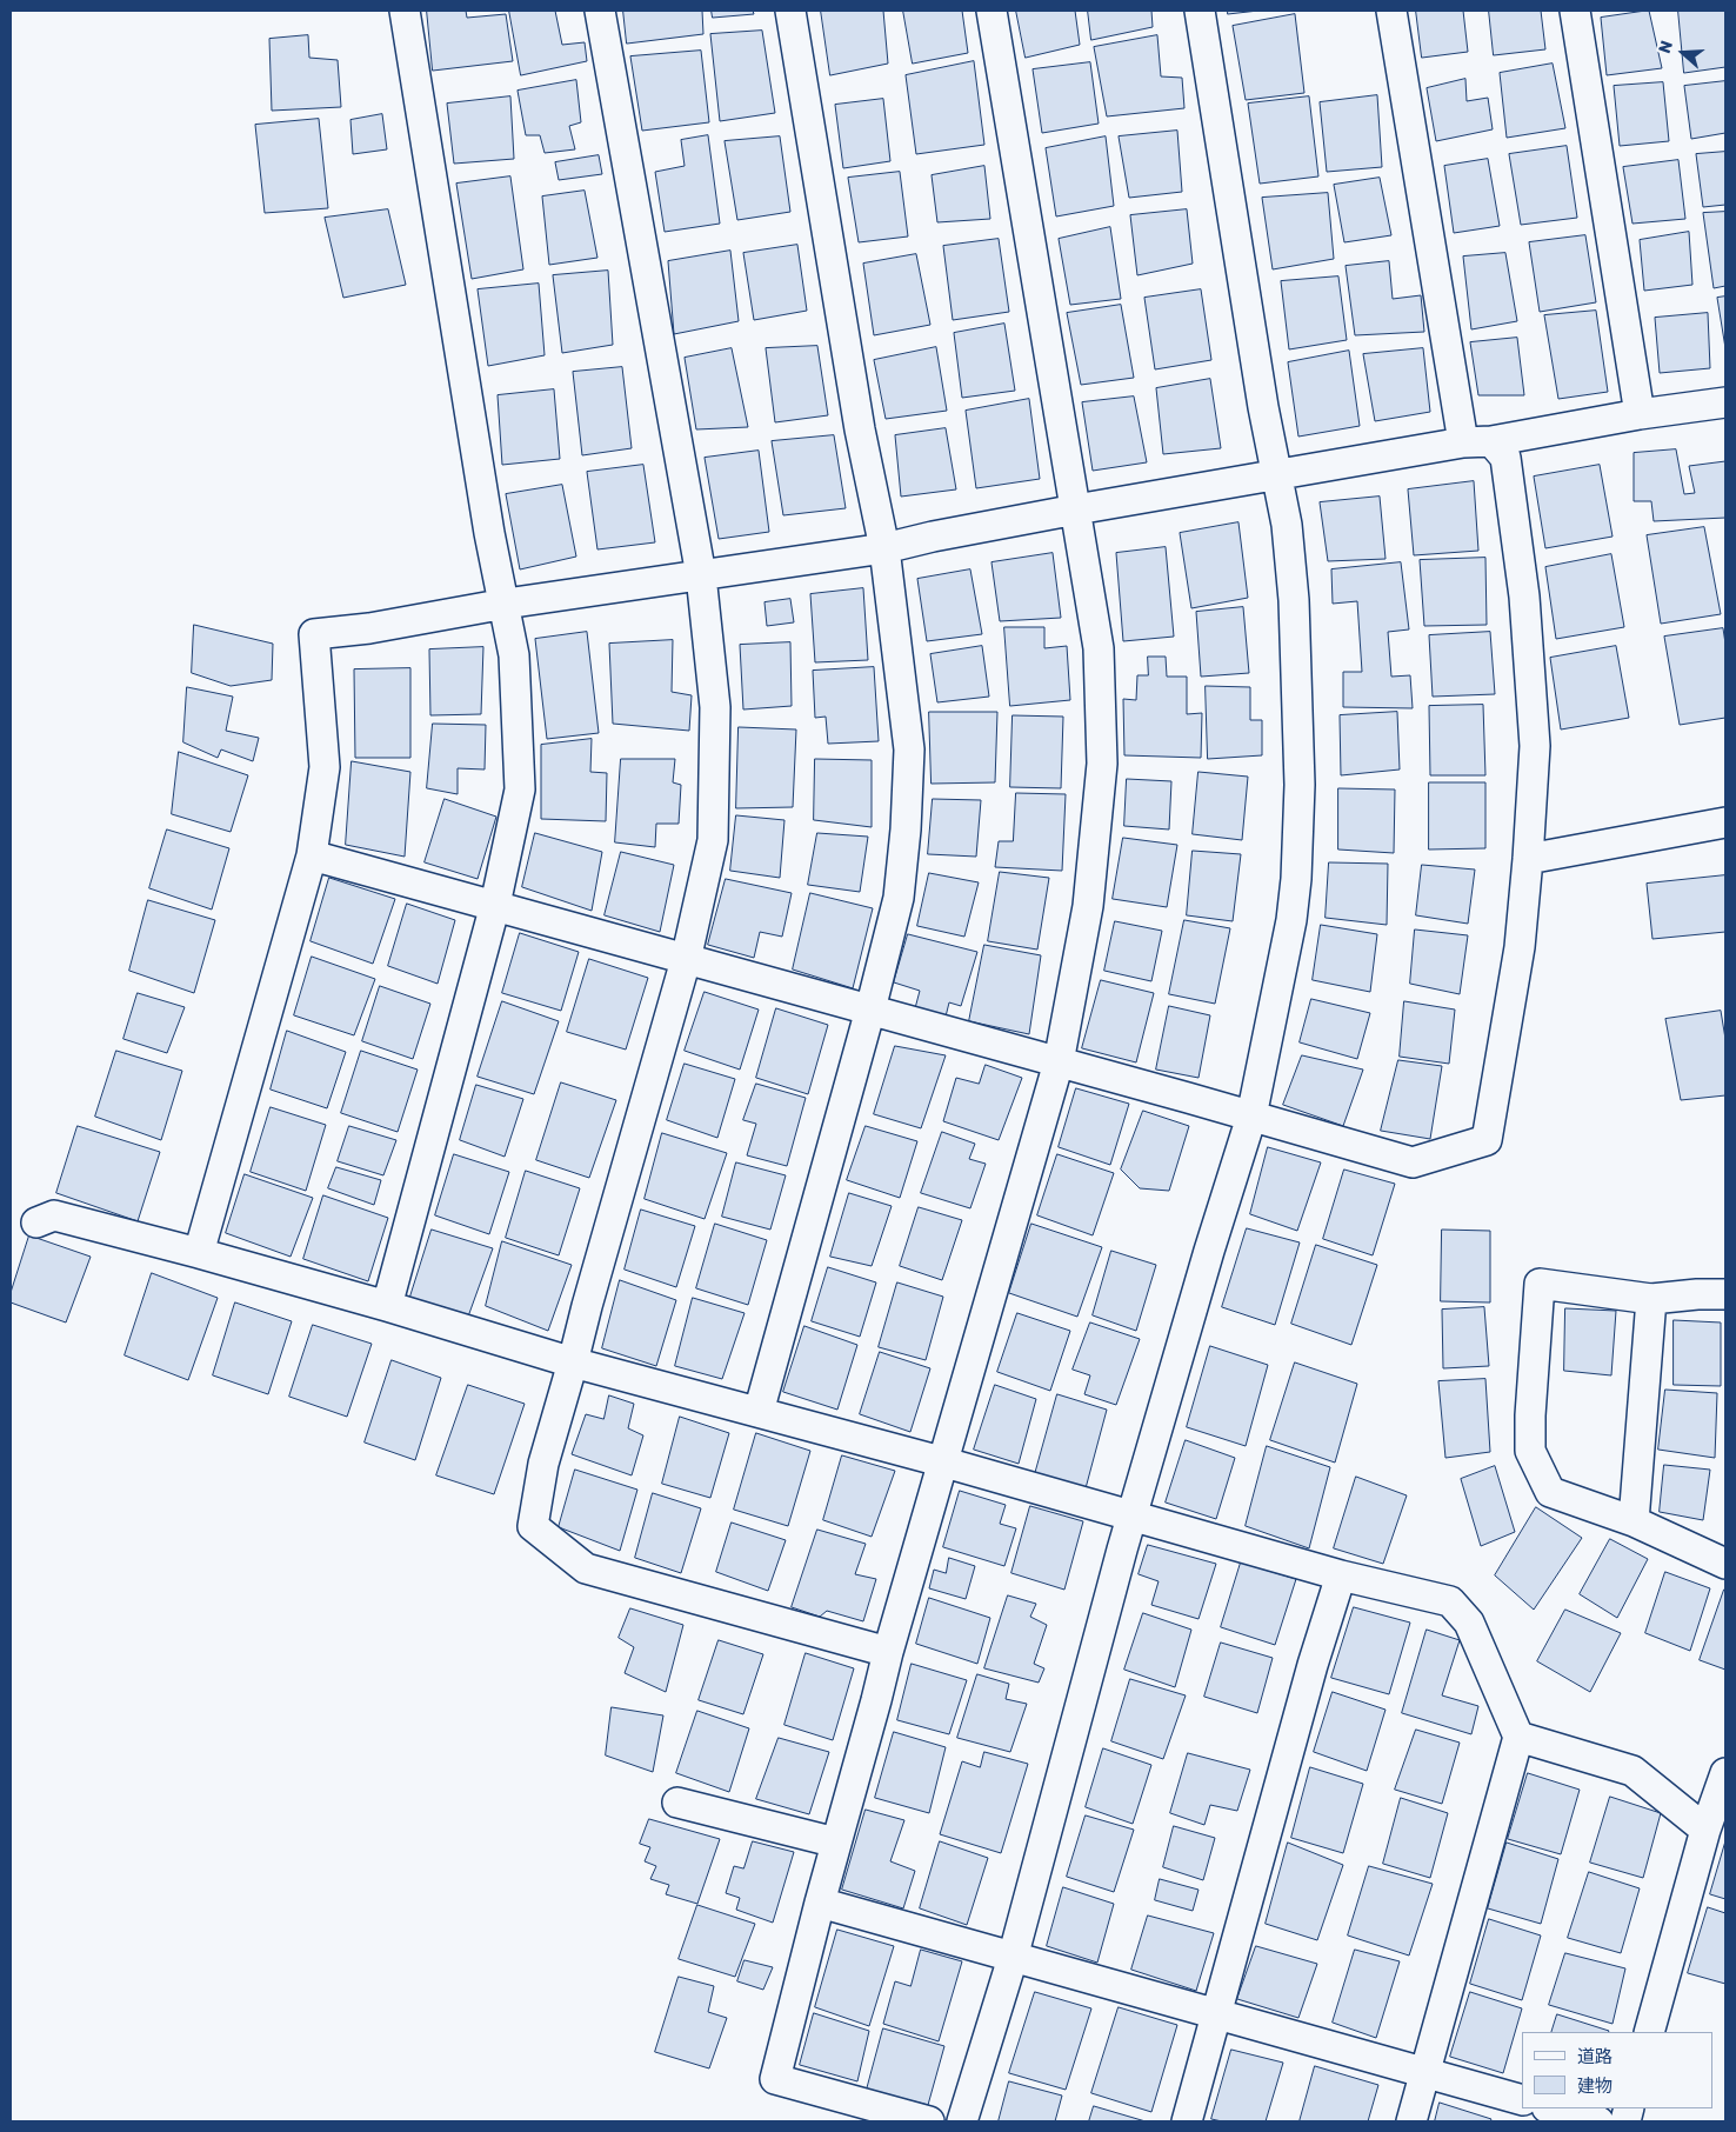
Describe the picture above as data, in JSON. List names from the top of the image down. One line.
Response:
{"legend":["道路","建物"],"north":"left"}
